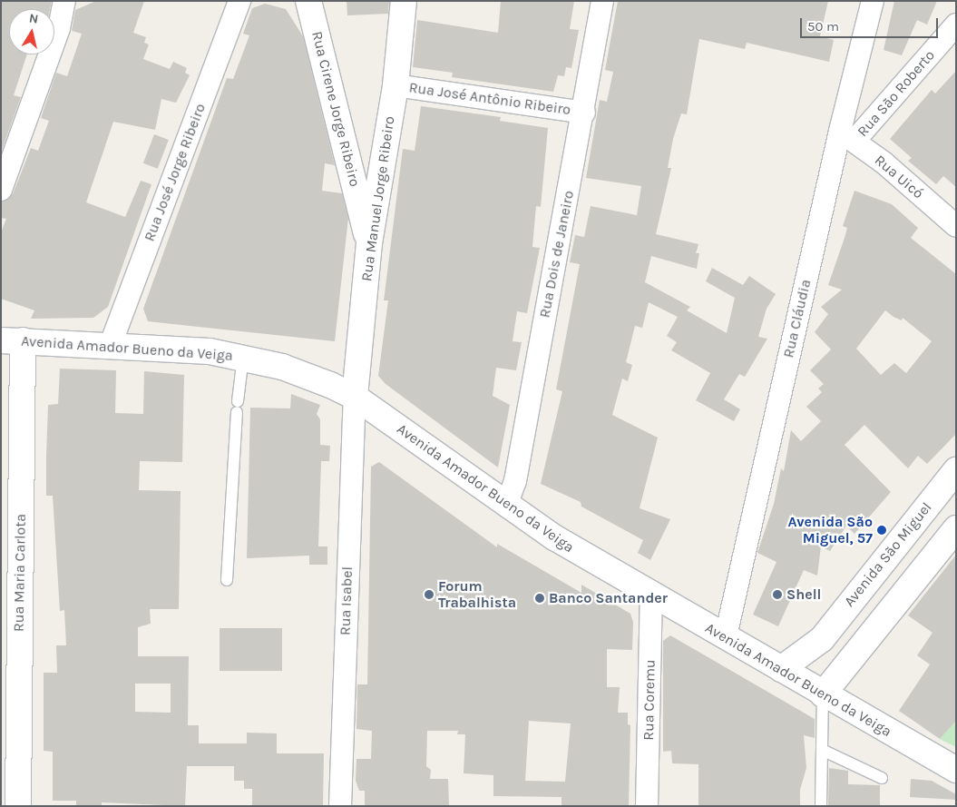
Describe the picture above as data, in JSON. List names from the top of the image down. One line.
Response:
{"streets":{"main road":["Rua Cirene Jorge Ribeiro","Rua Manuel Jorge Ribeiro","Avenida Amador Bueno da Veiga","Avenida São Miguel","Rua Maria Carlota"],"street":["Rua São Roberto","Rua José Antônio Ribeiro","Rua José Jorge Ribeiro","Rua Uicó","Rua Dois de Janeiro","Rua Cláudia","Rua Isabel","Rua Coremu"]},"crossings":[["Rua São Roberto","Rua Uicó"],["Rua São Roberto","Rua Cláudia"],["Rua José Antônio Ribeiro","Rua Manuel Jorge Ribeiro"],["Rua José Antônio Ribeiro","Rua Dois de Janeiro"],["Rua Cirene Jorge Ribeiro","Rua Manuel Jorge Ribeiro"],["Rua José Jorge Ribeiro","Avenida Amador Bueno da Veiga"],["Rua Uicó","Rua Cláudia"],["Rua Manuel Jorge Ribeiro","Avenida Amador Bueno da Veiga"],["Rua Manuel Jorge Ribeiro","Rua Isabel"],["Rua Dois de Janeiro","Avenida Amador Bueno da Veiga"],["Rua Cláudia","Avenida Amador Bueno da Veiga"],["Avenida Amador Bueno da Veiga","Avenida São Miguel"],["Avenida Amador Bueno da Veiga","Rua Maria Carlota"],["Avenida Amador Bueno da Veiga","Rua Isabel"],["Avenida Amador Bueno da Veiga","Rua Coremu"]],"places":["Avenida São Miguel, 57","Forum Trabalhista","Shell","Banco Santander"],"scale_bar":"50 m","north":"top"}
